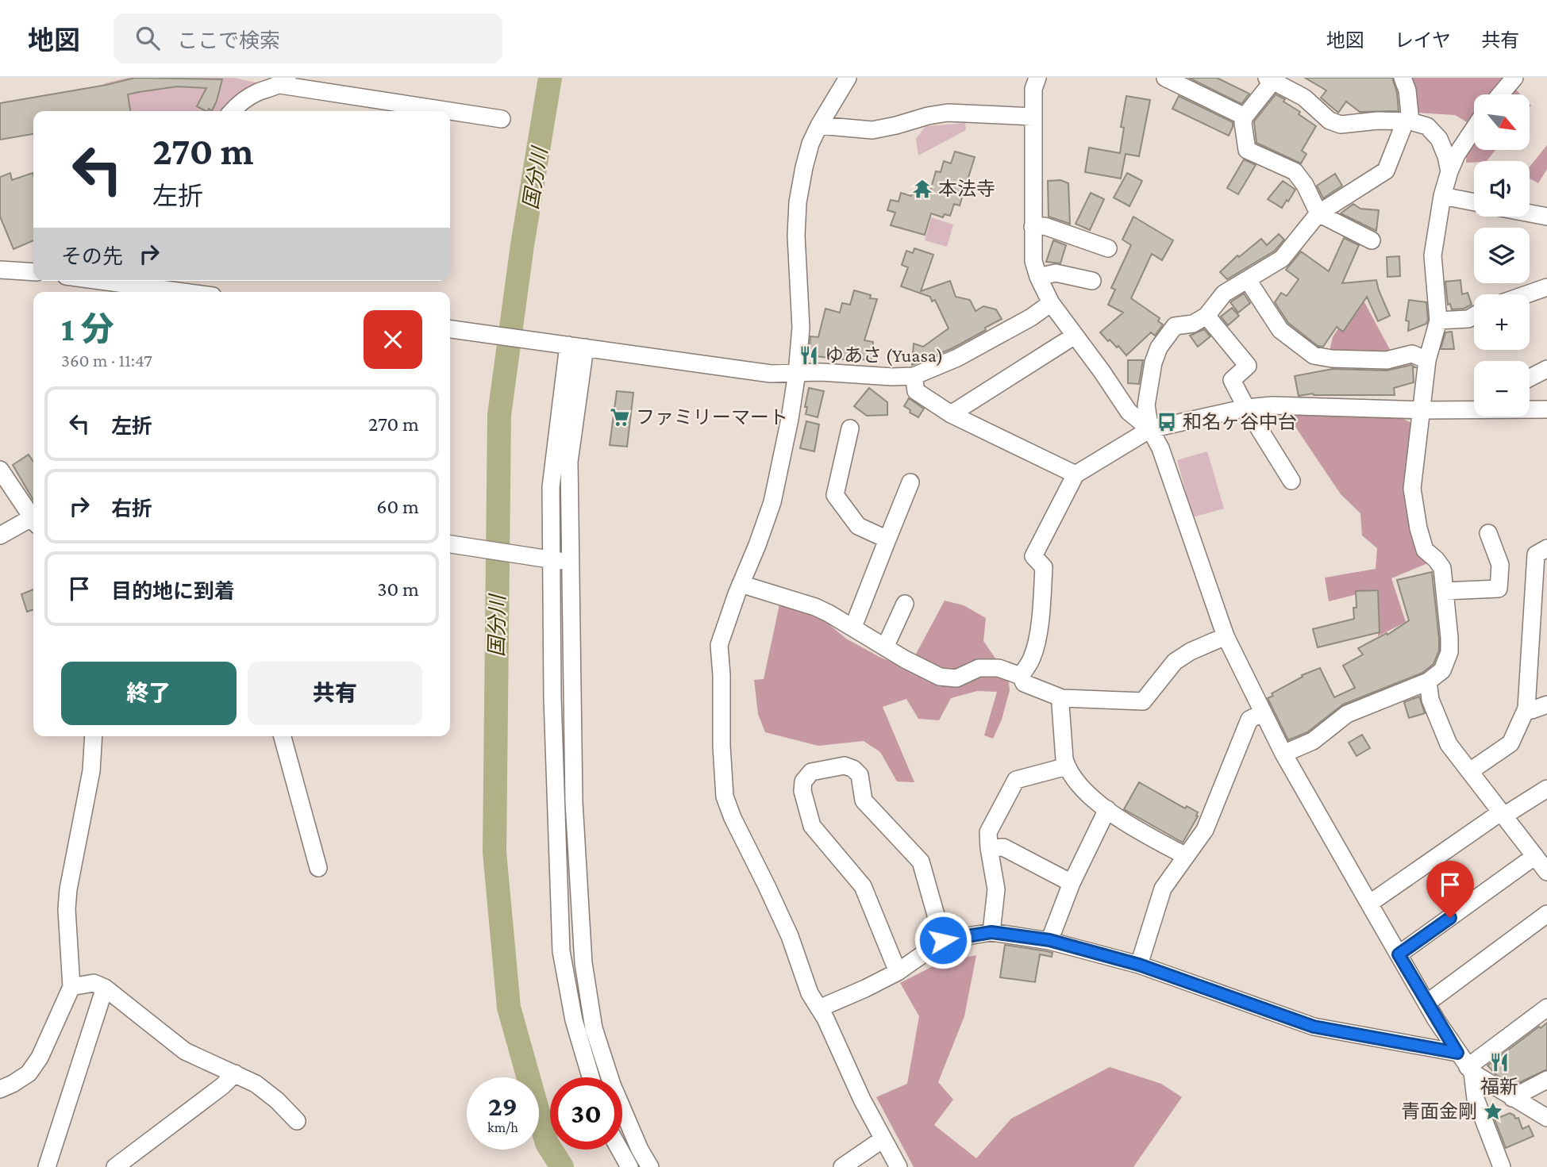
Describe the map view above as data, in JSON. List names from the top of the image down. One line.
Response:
{"water":["国分川"],"places":{"temple":["本法寺"],"restaurant":["ゆあさ (Yuasa)","福新"],"supermarket":["ファミリーマート"],"bus stop":["和名ヶ谷中台"],"place":["青面金剛"]},"north":"bottom right","page":{"header":"地図","search":"ここで検索","nav":["地図","レイヤ","共有"],"map_buttons":["+","−"],"turn":["270 m","左折"],"then":"その先","heading":["1 分","360 m · 11:47"],"list":[{"name":"左折","value":"270 m"},{"name":"右折","value":"60 m"},{"name":"目的地に到着","value":"30 m"}],"buttons":["終了","共有"],"speed":"29 km/h","limit":"30"}}
